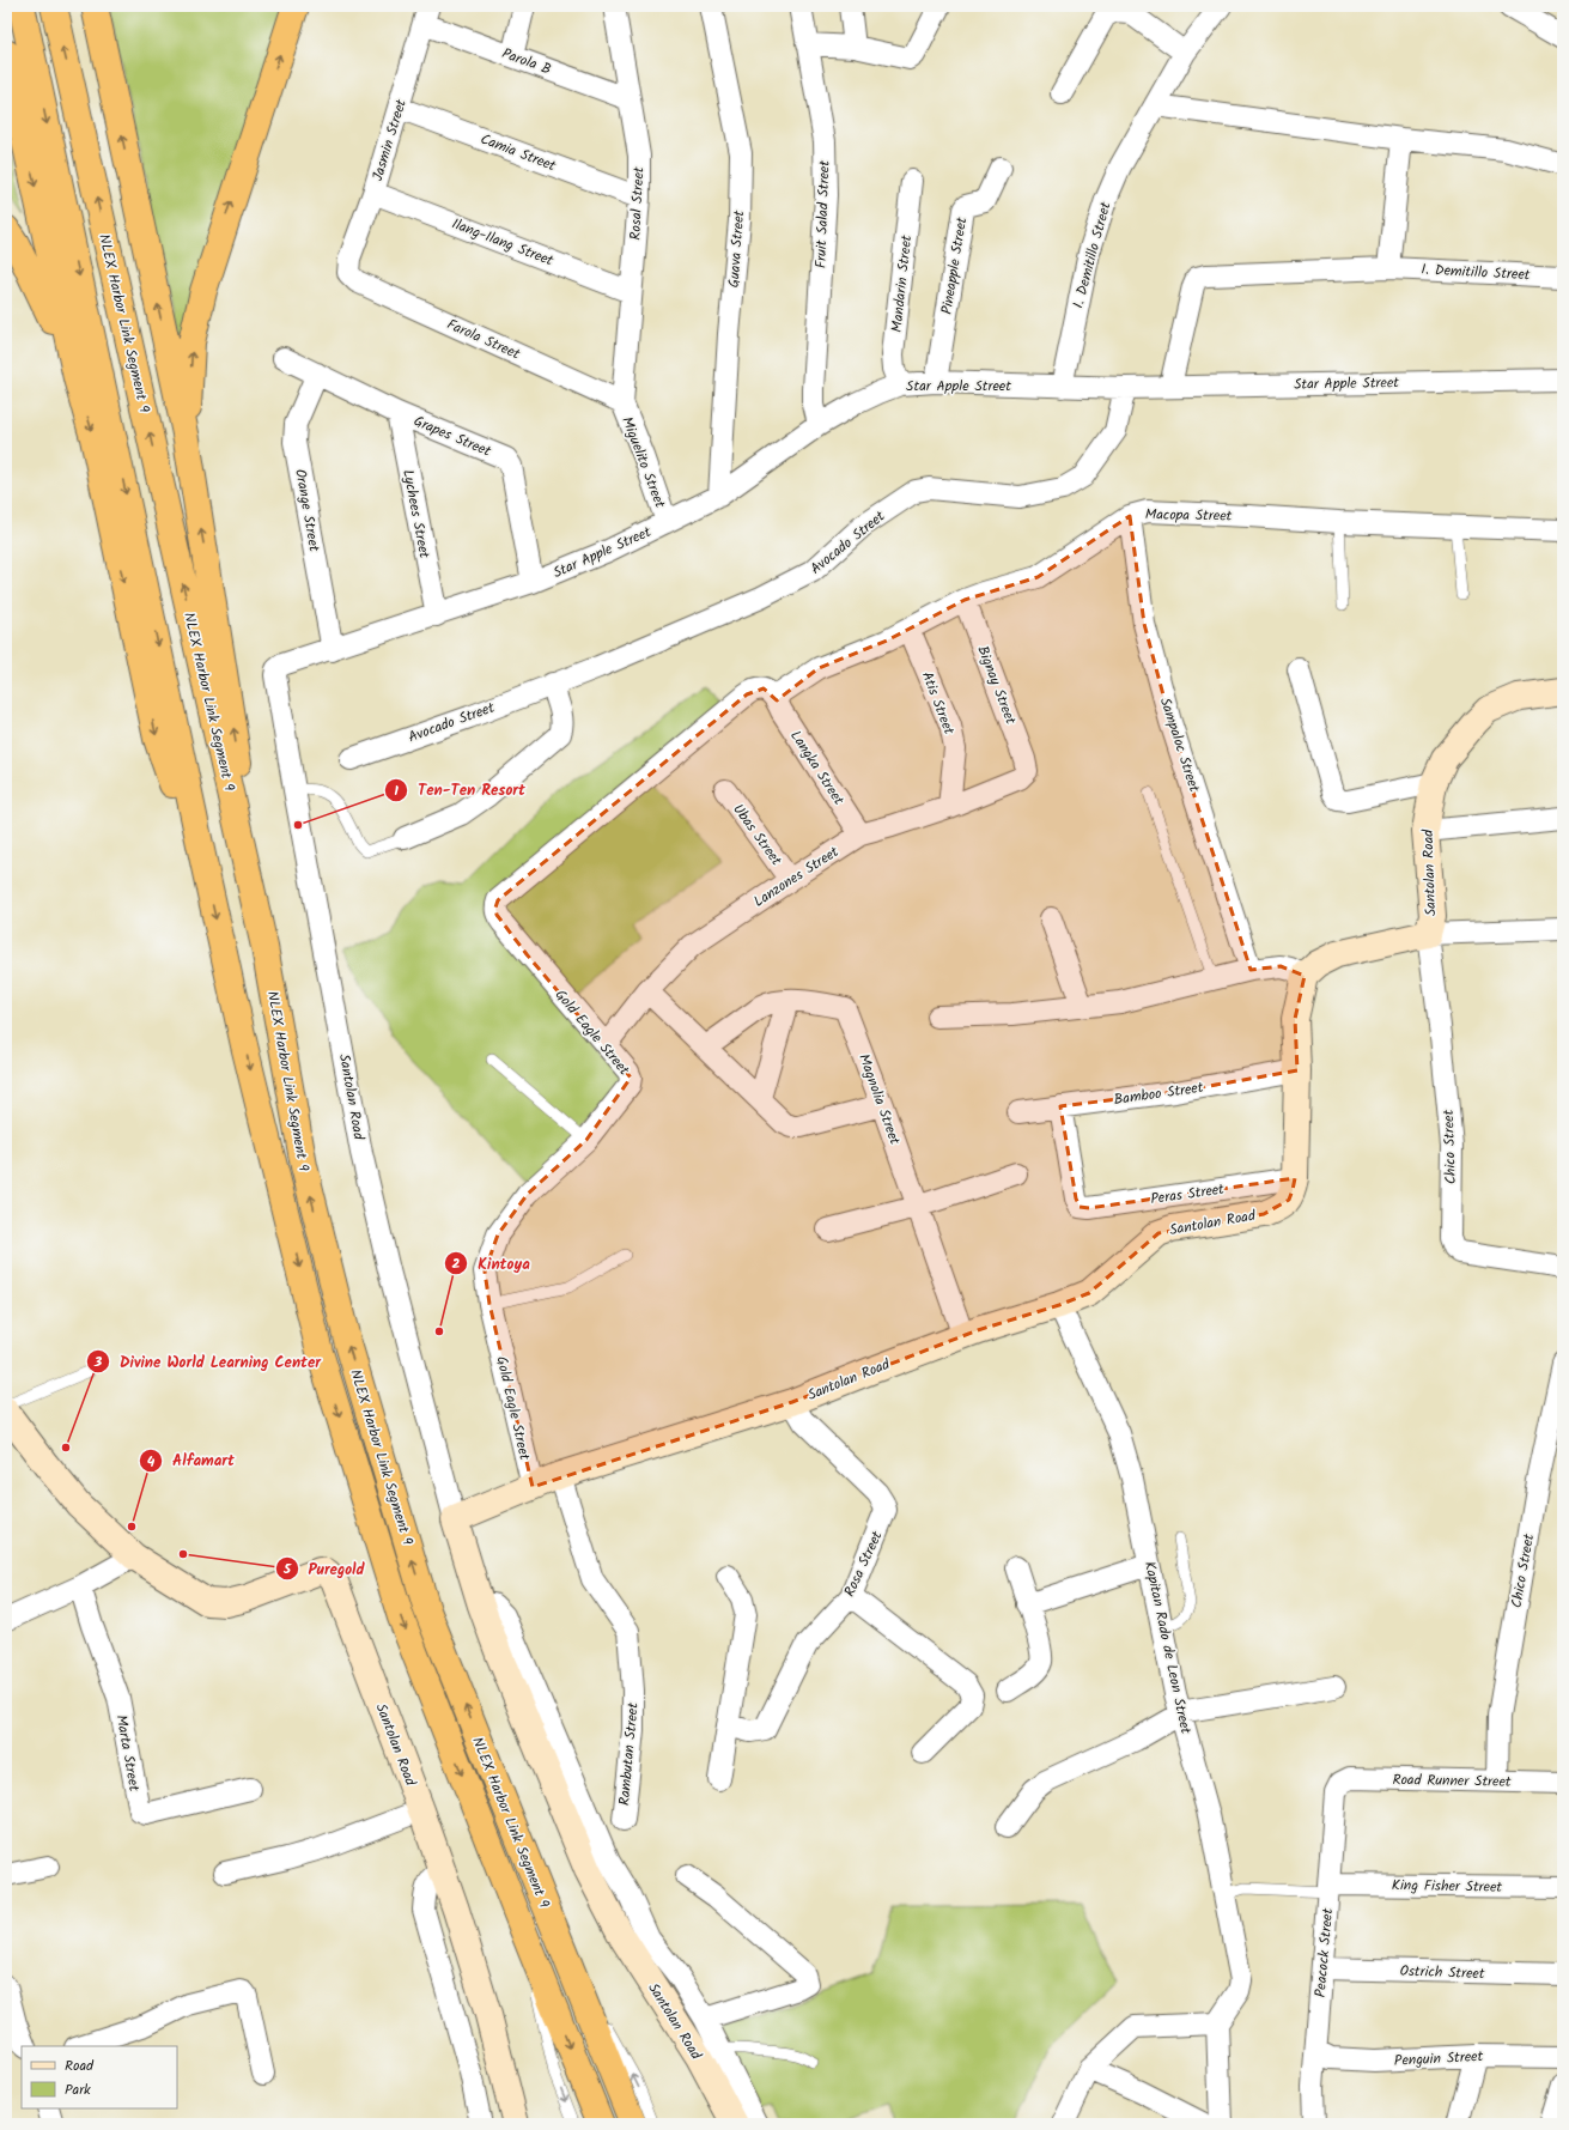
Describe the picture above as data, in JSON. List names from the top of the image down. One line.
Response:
{"streets":{"highway":["NLEX Harbor Link Segment 9"],"street":["Parola B","Jasmin Street","Camia Street","Rosal Street","Fruit Salad Street","Ilang-Ilang Street","Guava Street","I. Demitillo Street","Pineapple Street","Mandarin Street","Farola Street","Star Apple Street","Grapes Street","Miguelito Street","Orange Street","Lychees Street","Macopa Street","Avocado Street","Bignay Street","Atis Street","Sampaloc Street","Langka Street","Ubas Street","Santolan Road","Lanzones Street","Gold Eagle Street","Bamboo Street","Magnolia Street","Chico Street","Peras Street","Rosa Street","Kapitan Rado de Leon Street","Marta Street","Rambutan Street","Road Runner Street","King Fisher Street","Peacock Street","Ostrich Street","Penguin Street"]},"crossings":[["Parola B","Jasmin Street"],["Parola B","Rosal Street"],["Jasmin Street","Camia Street"],["Jasmin Street","Ilang-Ilang Street"],["Jasmin Street","Farola Street"],["Camia Street","Rosal Street"],["Rosal Street","Ilang-Ilang Street"],["Rosal Street","Farola Street"],["Rosal Street","Miguelito Street"],["Fruit Salad Street","Star Apple Street"],["Guava Street","Star Apple Street"],["I. Demitillo Street","Star Apple Street"],["Pineapple Street","Star Apple Street"],["Mandarin Street","Star Apple Street"],["Farola Street","Miguelito Street"],["Star Apple Street","Grapes Street"],["Star Apple Street","Miguelito Street"],["Star Apple Street","Orange Street"],["Star Apple Street","Lychees Street"],["Star Apple Street","Avocado Street"],["Star Apple Street","Santolan Road"],["Grapes Street","Orange Street"],["Grapes Street","Lychees Street"],["Macopa Street","Bignay Street"],["Macopa Street","Atis Street"],["Macopa Street","Sampaloc Street"],["Macopa Street","Langka Street"],["Macopa Street","Gold Eagle Street"],["Bignay Street","Lanzones Street"],["Atis Street","Lanzones Street"],["Langka Street","Lanzones Street"],["Langka Street","Gold Eagle Street"],["Ubas Street","Lanzones Street"],["Santolan Road","Gold Eagle Street"],["Santolan Road","Bamboo Street"],["Santolan Road","Magnolia Street"],["Santolan Road","Chico Street"],["Santolan Road","Peras Street"],["Santolan Road","Rosa Street"],["Santolan Road","Kapitan Rado de Leon Street"],["Santolan Road","Rambutan Street"],["Lanzones Street","Gold Eagle Street"],["Bamboo Street","Peras Street"],["Chico Street","Road Runner Street"],["Road Runner Street","Peacock Street"],["King Fisher Street","Peacock Street"],["Peacock Street","Ostrich Street"],["Peacock Street","Penguin Street"]],"places":["Ten-Ten Resort","Kintoya","Divine World Learning Center","Alfamart","Puregold"],"legend":["Road","Park"]}
